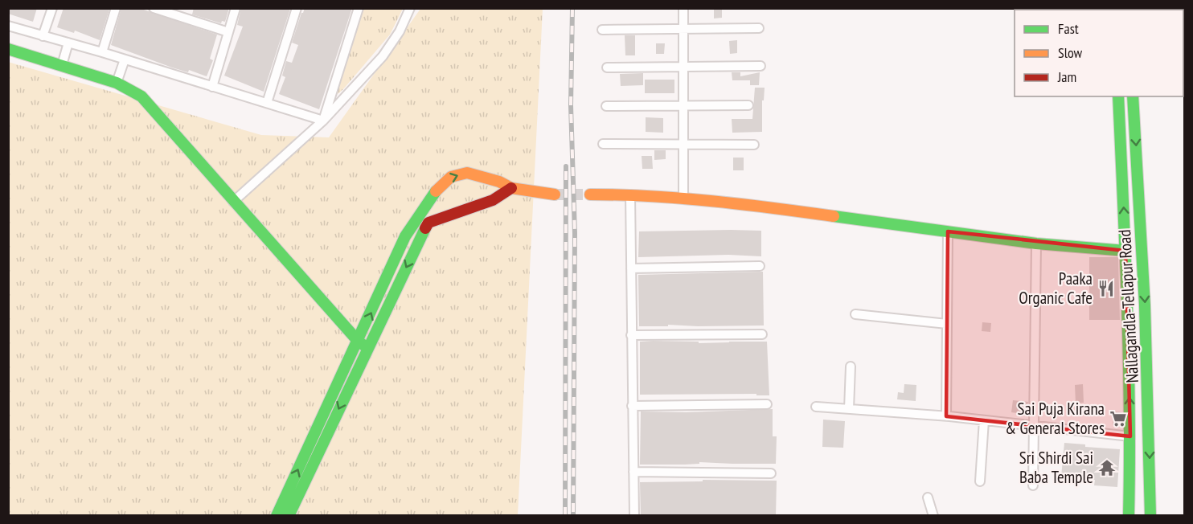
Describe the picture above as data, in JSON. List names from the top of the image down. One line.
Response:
{"streets":{"street":["Nallagandla-Tellapur Road"]},"places":{"restaurant":["Paaka Organic Cafe"],"supermarket":["Sai Puja Kirana & General Stores"],"temple":["Sri Shirdi Sai Baba Temple"]},"legend":["Fast","Slow","Jam"]}
